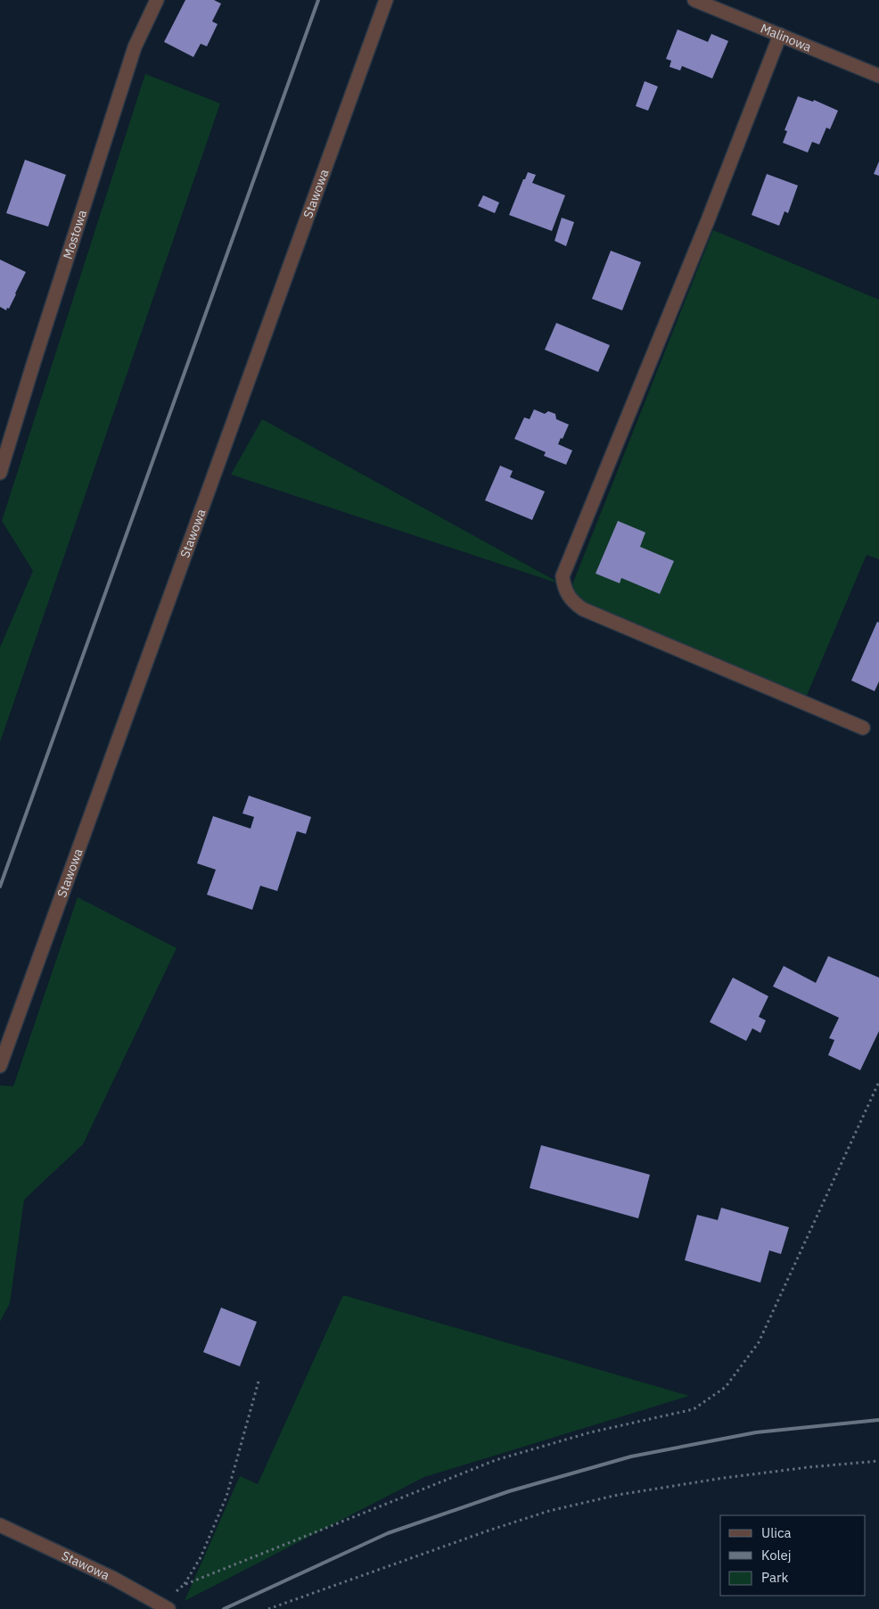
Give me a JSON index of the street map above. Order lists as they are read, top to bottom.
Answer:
{
  "streets": {
    "street": ["Malinowa", "Stawowa", "Mostowa"]
  },
  "legend": ["Ulica", "Kolej", "Park"]
}
